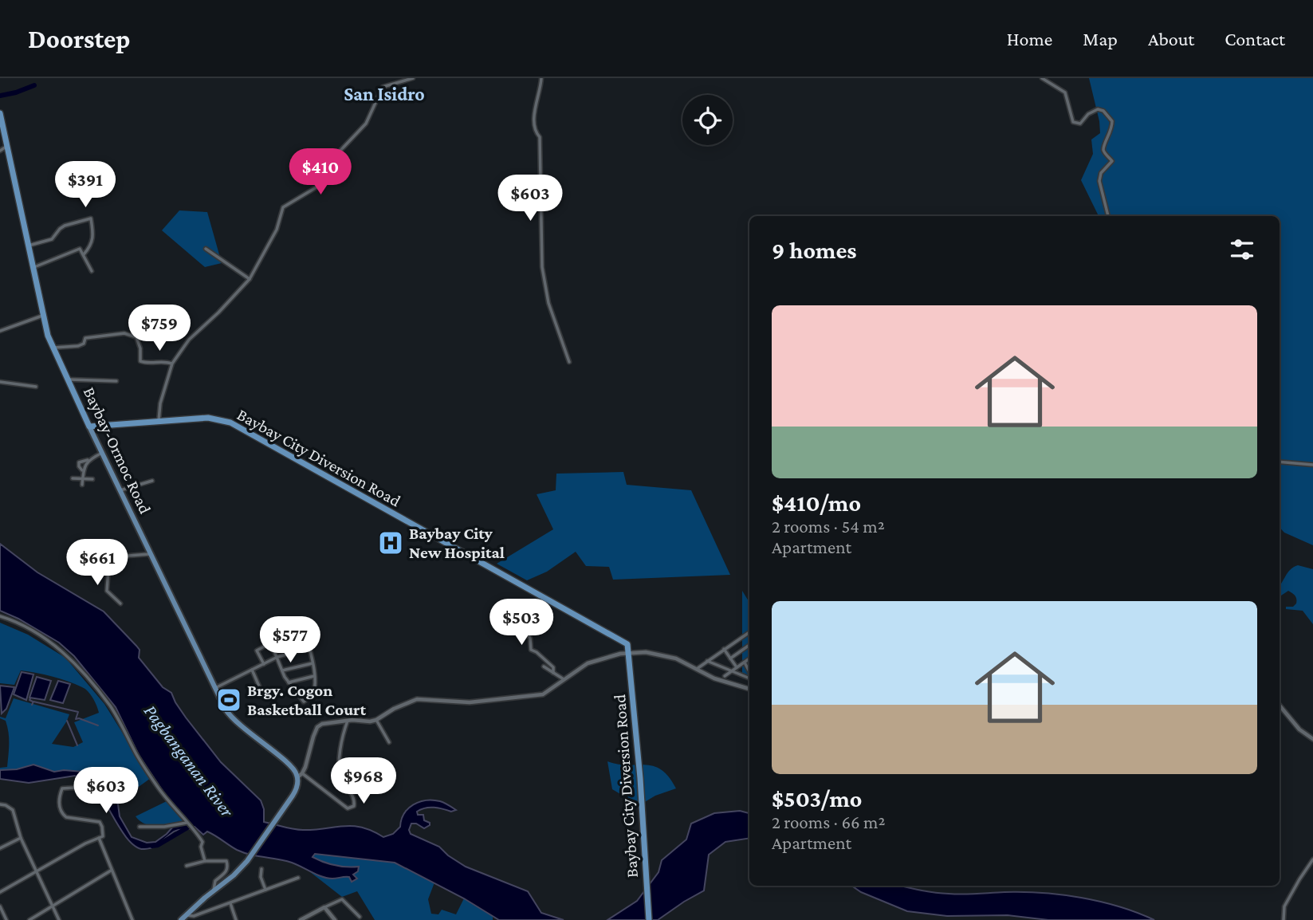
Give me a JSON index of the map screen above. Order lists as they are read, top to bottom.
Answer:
{
  "streets": {
    "highway": ["Baybay-Ormoc Road", "Baybay City Diversion Road"]
  },
  "crossings": [
    ["Baybay-Ormoc Road", "Baybay City Diversion Road"]
  ],
  "districts": ["San Isidro"],
  "water": ["Pagbanganan River"],
  "places": {
    "hospital": ["Baybay City New Hospital"],
    "sports": ["Brgy. Cogon Basketball Court"]
  },
  "page": {
    "header": "Doorstep",
    "nav": [
      "Home",
      "Map",
      "About",
      "Contact"
    ],
    "price": [
      "$410",
      "$391",
      "$603",
      "$759",
      "$661",
      "$503",
      "$577",
      "$968",
      "$603"
    ],
    "heading": "9 homes",
    "list": [
      {
        "name": "$410/mo",
        "note": "2 rooms · 54 m² · Apartment"
      },
      {
        "name": "$503/mo",
        "note": "2 rooms · 66 m² · Apartment"
      }
    ]
  }
}
